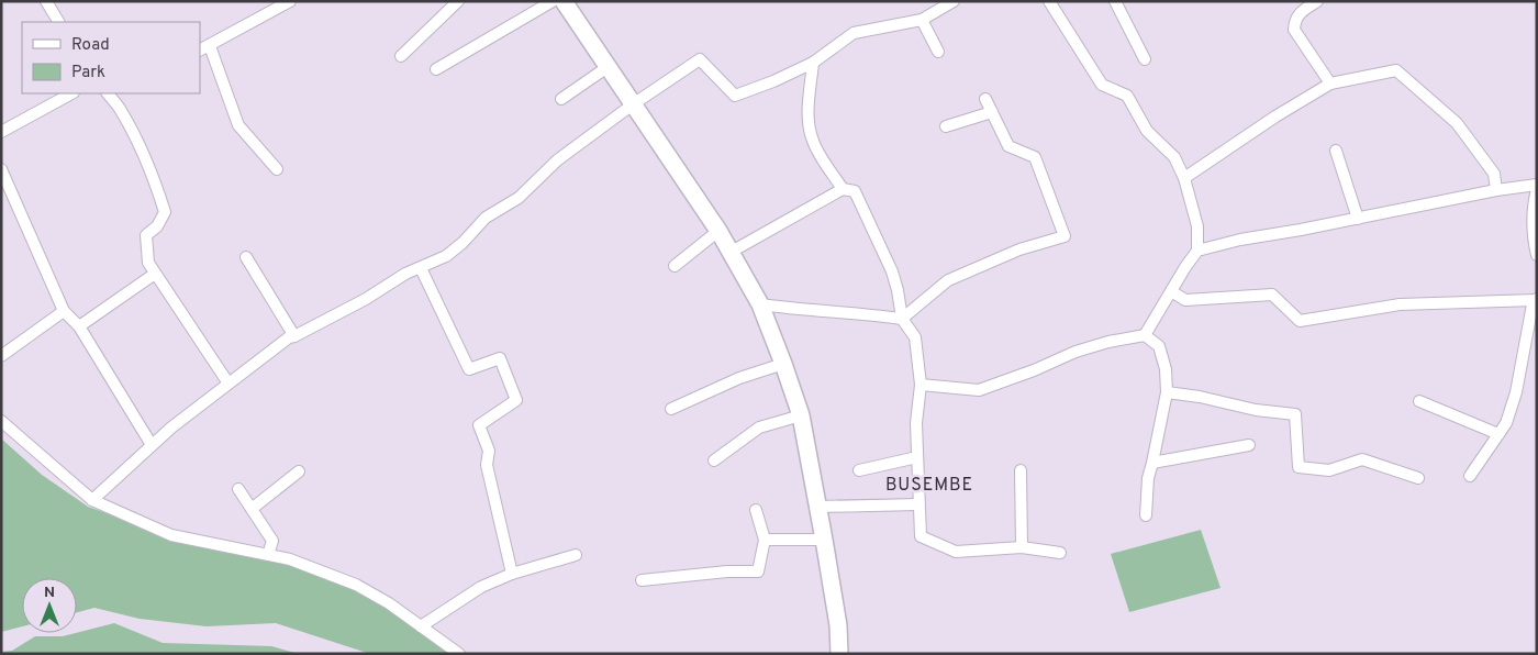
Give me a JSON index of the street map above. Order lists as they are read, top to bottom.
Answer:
{
  "districts": ["BUSEMBE"],
  "legend": ["Road", "Park"],
  "north": "top"
}
